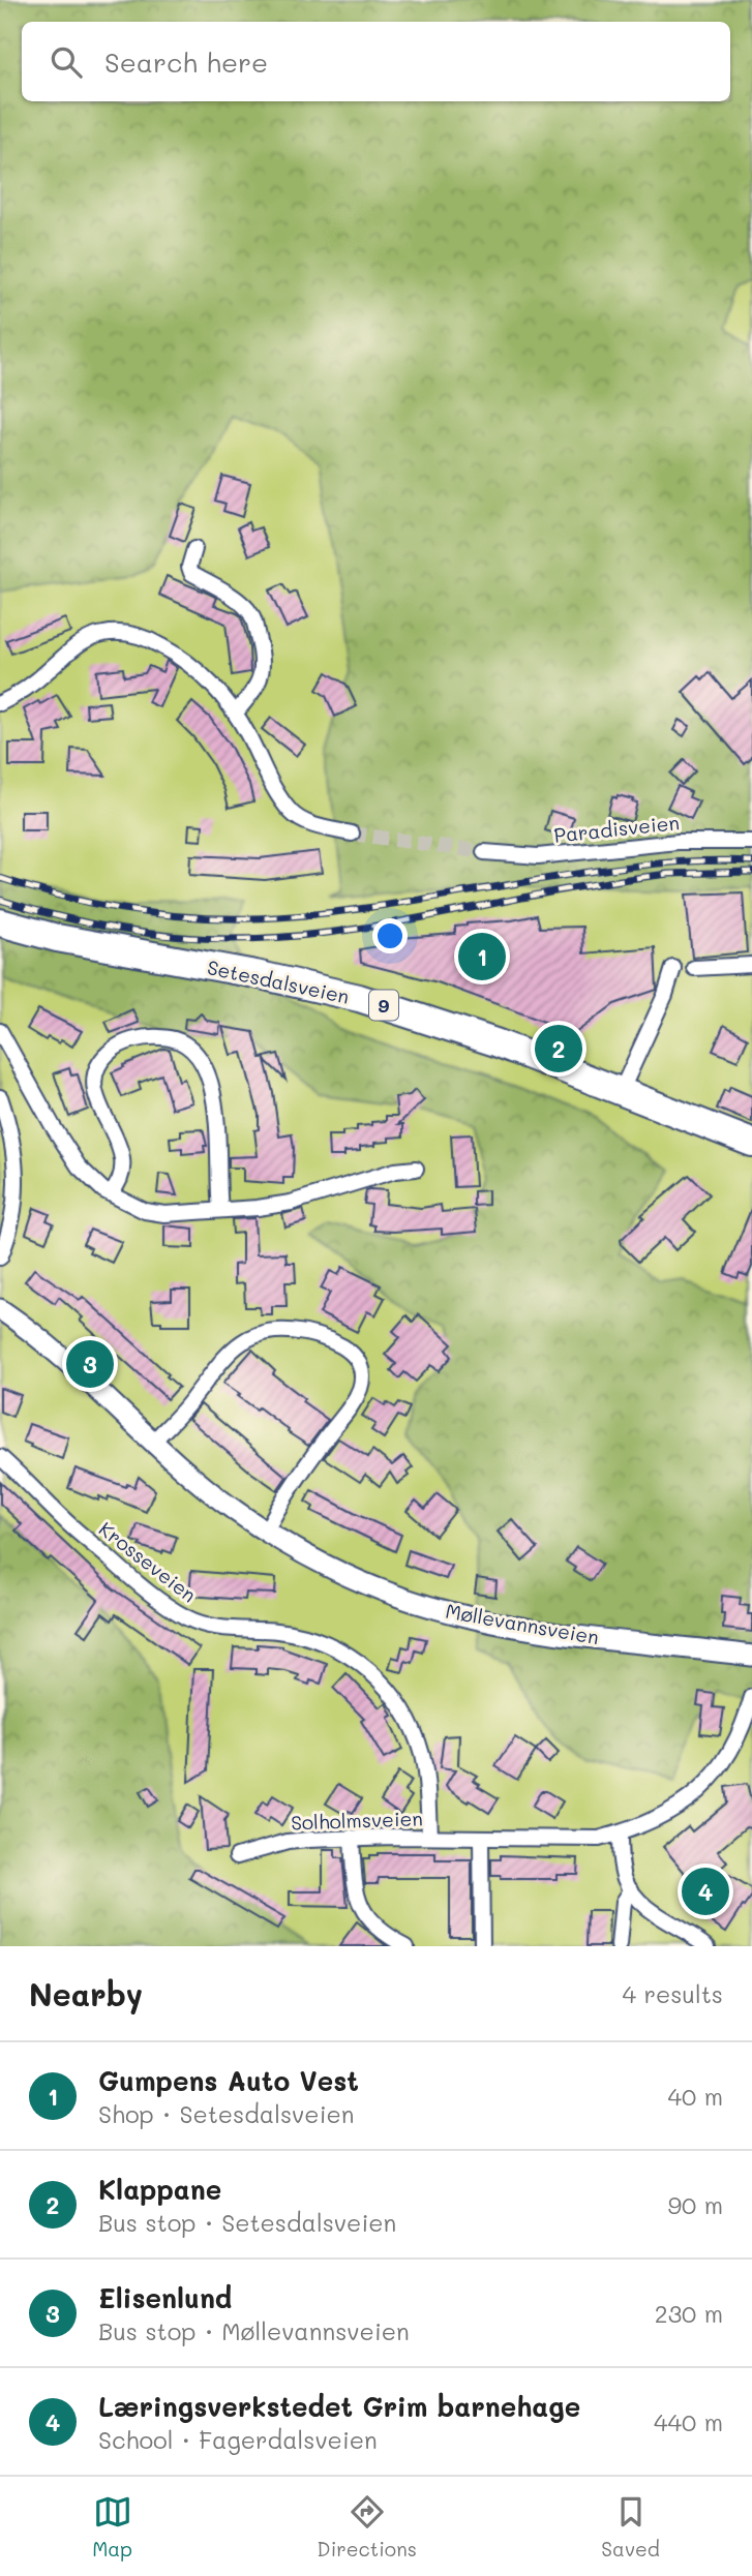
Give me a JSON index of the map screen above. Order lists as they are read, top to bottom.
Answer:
{
  "streets": {
    "highway": ["Setesdalsveien", "9"],
    "main road": ["Møllevannsveien"],
    "street": ["Paradisveien", "Krosseveien", "Solholmsveien"]
  },
  "crossings": [
    ["Krosseveien", "Solholmsveien"]
  ],
  "page": {
    "search": "Search here",
    "pins": [
      "1",
      "2",
      "3",
      "4"
    ],
    "heading": ["Nearby", "4 results"],
    "list": [
      {
        "mark": "1",
        "name": "Gumpens Auto Vest",
        "note": "Shop · Setesdalsveien",
        "value": "40 m"
      },
      {
        "mark": "2",
        "name": "Klappane",
        "note": "Bus stop · Setesdalsveien",
        "value": "90 m"
      },
      {
        "mark": "3",
        "name": "Elisenlund",
        "note": "Bus stop · Møllevannsveien",
        "value": "230 m"
      },
      {
        "mark": "4",
        "name": "Læringsverkstedet Grim barnehage",
        "note": "School · Fagerdalsveien",
        "value": "440 m"
      }
    ],
    "nav": ["Map", "Directions", "Saved"]
  }
}
